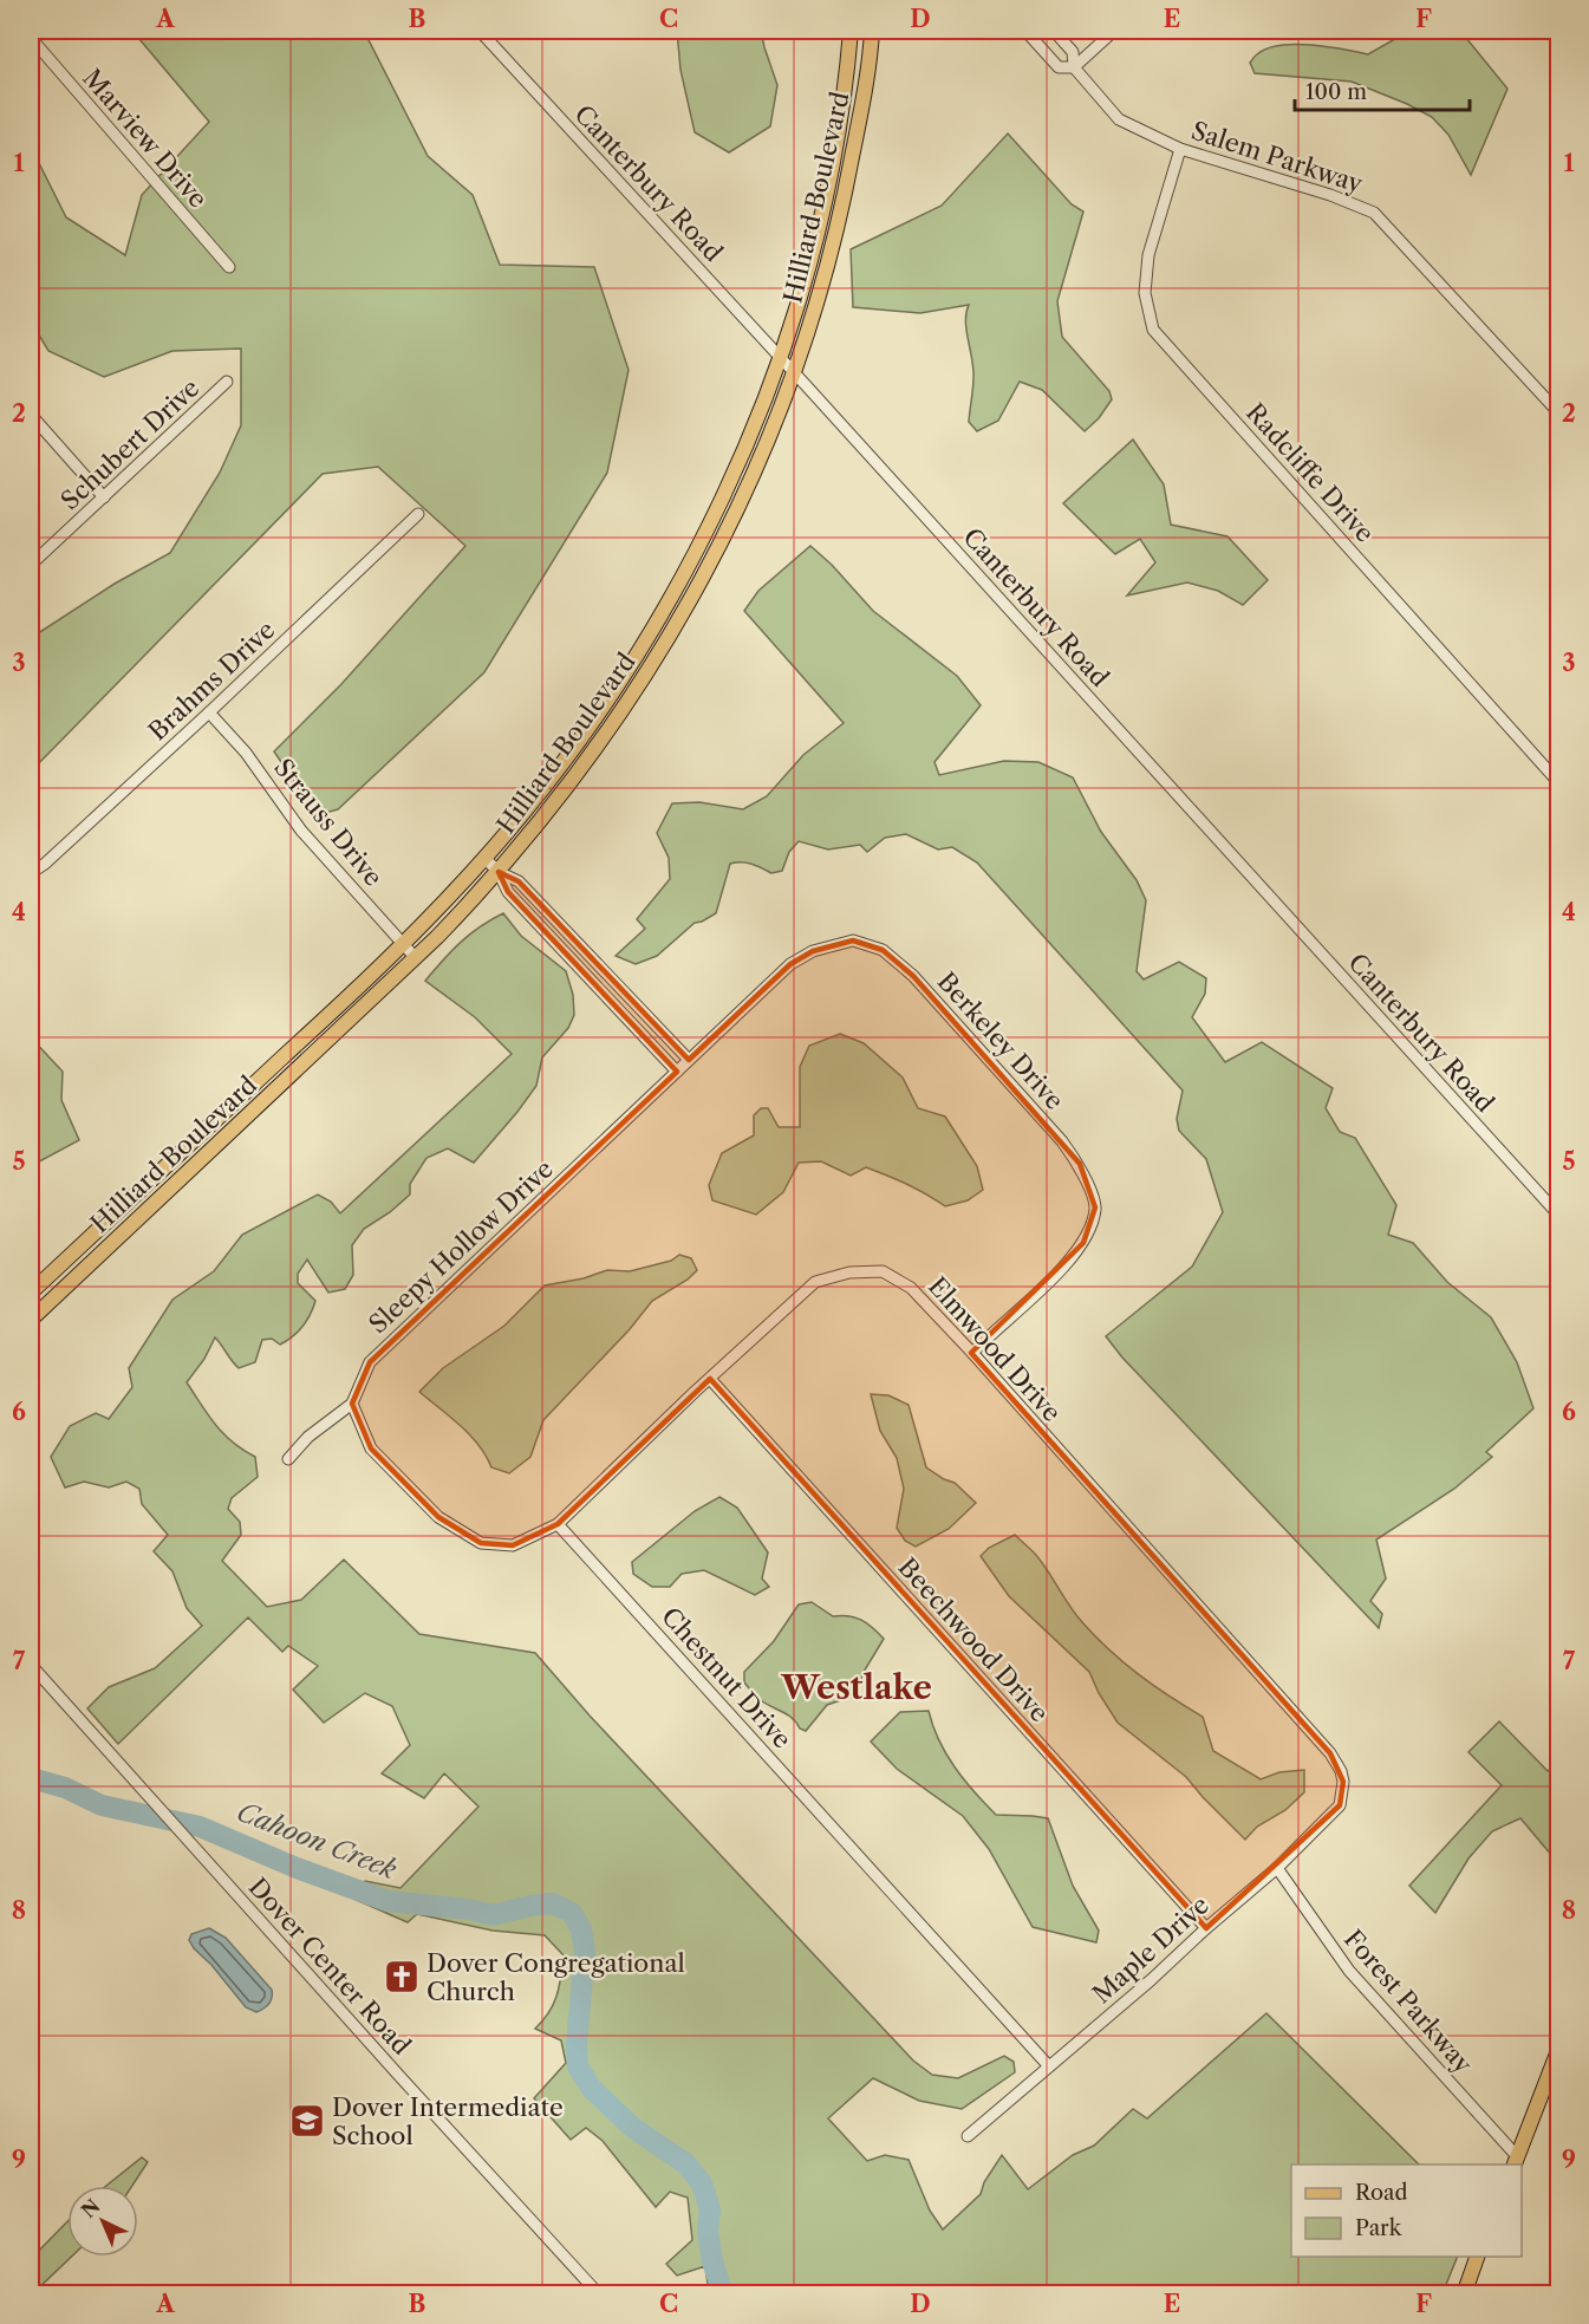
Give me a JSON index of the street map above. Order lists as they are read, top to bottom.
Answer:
{
  "streets": {
    "main road": ["Hilliard Boulevard"],
    "street": [
      "Marview Drive",
      "Salem Parkway",
      "Canterbury Road",
      "Schubert Drive",
      "Radcliffe Drive",
      "Brahms Drive",
      "Strauss Drive",
      "Berkeley Drive",
      "Sleepy Hollow Drive",
      "Elmwood Drive",
      "Beechwood Drive",
      "Chestnut Drive",
      "Maple Drive",
      "Dover Center Road",
      "Forest Parkway"
    ]
  },
  "crossings": [
    ["Salem Parkway", "Radcliffe Drive"],
    ["Canterbury Road", "Hilliard Boulevard"],
    ["Hilliard Boulevard", "Strauss Drive"],
    ["Brahms Drive", "Strauss Drive"],
    ["Berkeley Drive", "Sleepy Hollow Drive"],
    ["Berkeley Drive", "Elmwood Drive"],
    ["Elmwood Drive", "Beechwood Drive"],
    ["Elmwood Drive", "Chestnut Drive"],
    ["Elmwood Drive", "Maple Drive"],
    ["Beechwood Drive", "Maple Drive"],
    ["Chestnut Drive", "Maple Drive"],
    ["Maple Drive", "Forest Parkway"]
  ],
  "districts": ["Westlake"],
  "water": ["Cahoon Creek"],
  "places": {
    "church": ["Dover Congregational Church"],
    "school or university": ["Dover Intermediate School"]
  },
  "legend": ["Road", "Park"],
  "scale_bar": "100 m",
  "north": "top left",
  "grid": {
    "columns": [
      "A",
      "B",
      "C",
      "D",
      "E",
      "F"
    ],
    "rows": [
      "1",
      "2",
      "3",
      "4",
      "5",
      "6",
      "7",
      "8",
      "9"
    ]
  }
}
